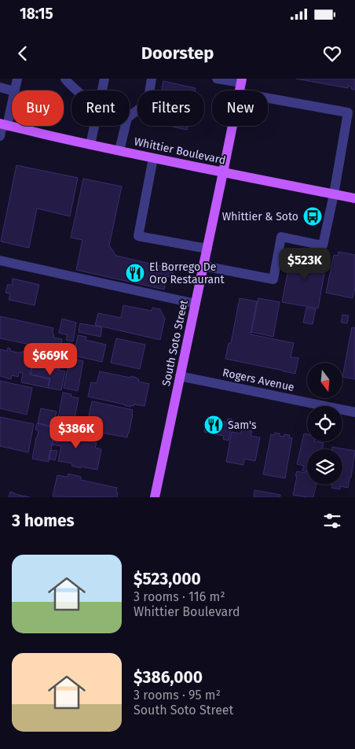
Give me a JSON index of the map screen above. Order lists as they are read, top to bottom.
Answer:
{
  "streets": {
    "main road": ["Whittier Boulevard", "South Soto Street"],
    "street": ["Rogers Avenue"]
  },
  "crossings": [
    ["Whittier Boulevard", "South Soto Street"],
    ["South Soto Street", "Rogers Avenue"]
  ],
  "places": {
    "bus stop": ["Whittier & Soto"],
    "restaurant": ["El Borrego De Oro Restaurant", "Sam's"]
  },
  "north": "bottom",
  "page": {
    "status": "18:15",
    "header": "Doorstep",
    "chip": [
      "Buy",
      "Rent",
      "Filters",
      "New"
    ],
    "price": ["$523K", "$669K", "$386K"],
    "heading": "3 homes",
    "list": [
      {
        "name": "$523,000",
        "note": "3 rooms · 116 m² · Whittier Boulevard"
      },
      {
        "name": "$386,000",
        "note": "3 rooms · 95 m² · South Soto Street"
      }
    ]
  }
}
